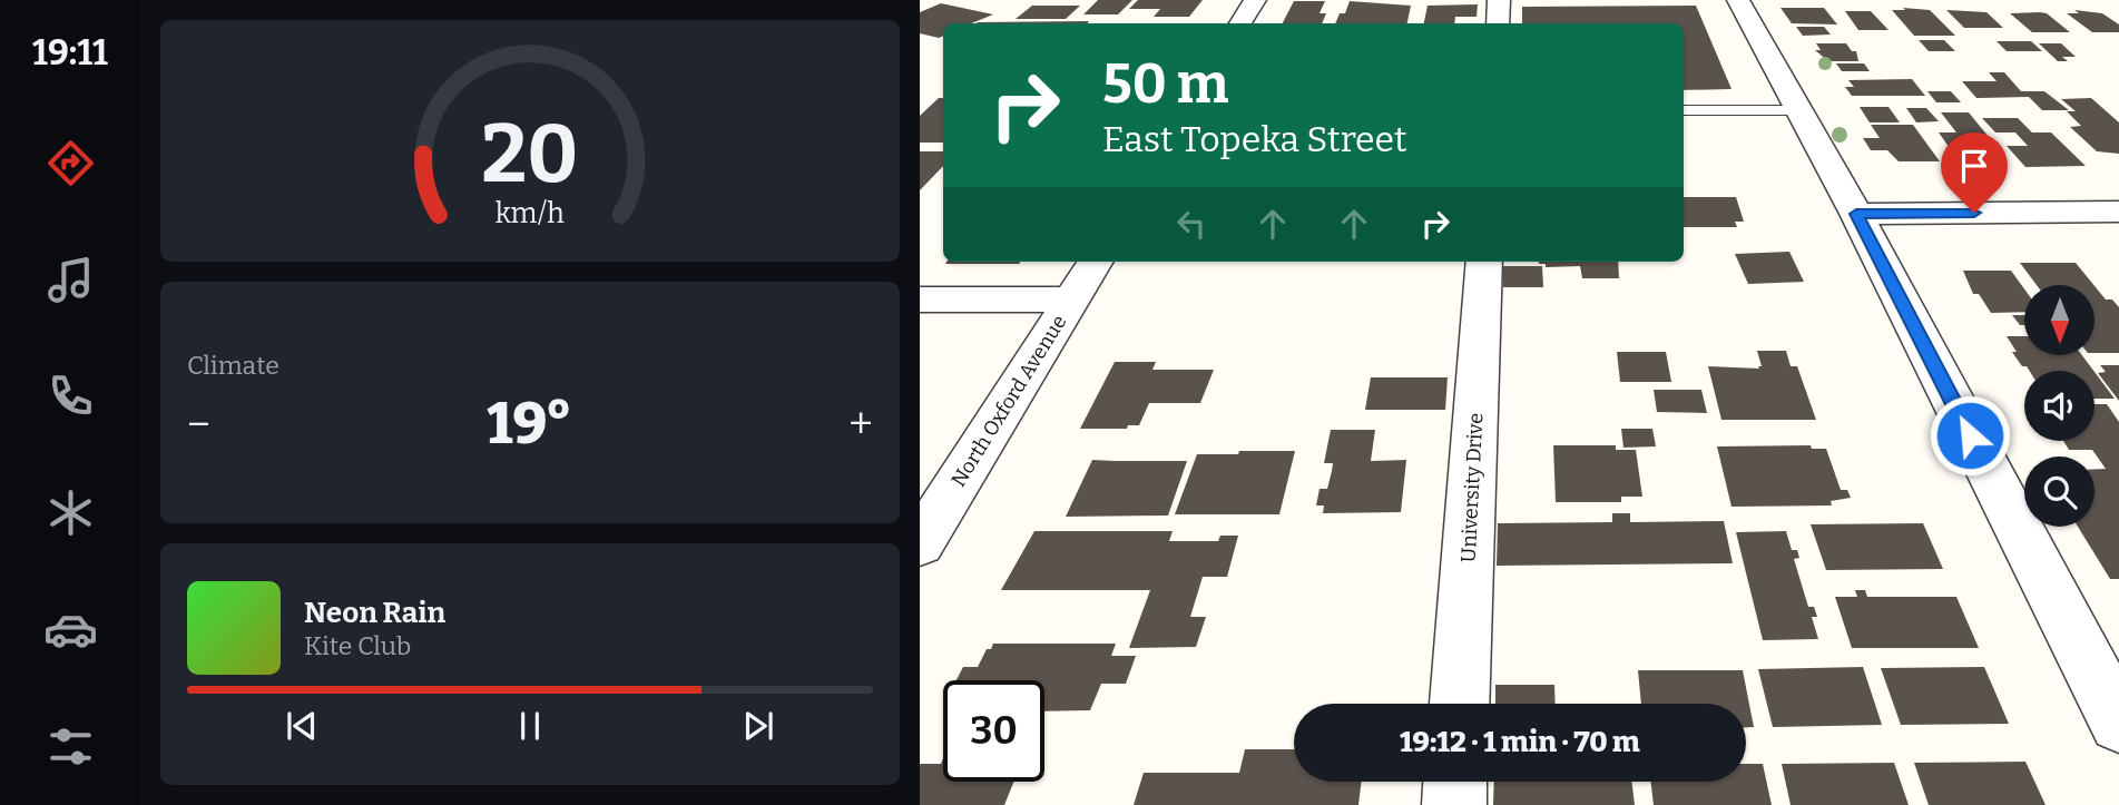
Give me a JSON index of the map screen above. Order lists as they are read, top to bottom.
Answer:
{
  "streets": {
    "street": ["North Oxford Avenue", "University Drive"]
  },
  "north": "bottom",
  "page": {
    "tabs": "19:11",
    "turn": ["50 m", "East Topeka Street"],
    "tile": "Climate",
    "heat": ["−", "19°", "+"],
    "song": ["Neon Rain", "Kite Club"],
    "limit": "30",
    "trip": "19:12 · 1 min · 70 m",
    "gauge": ["20", "km/h"]
  }
}
